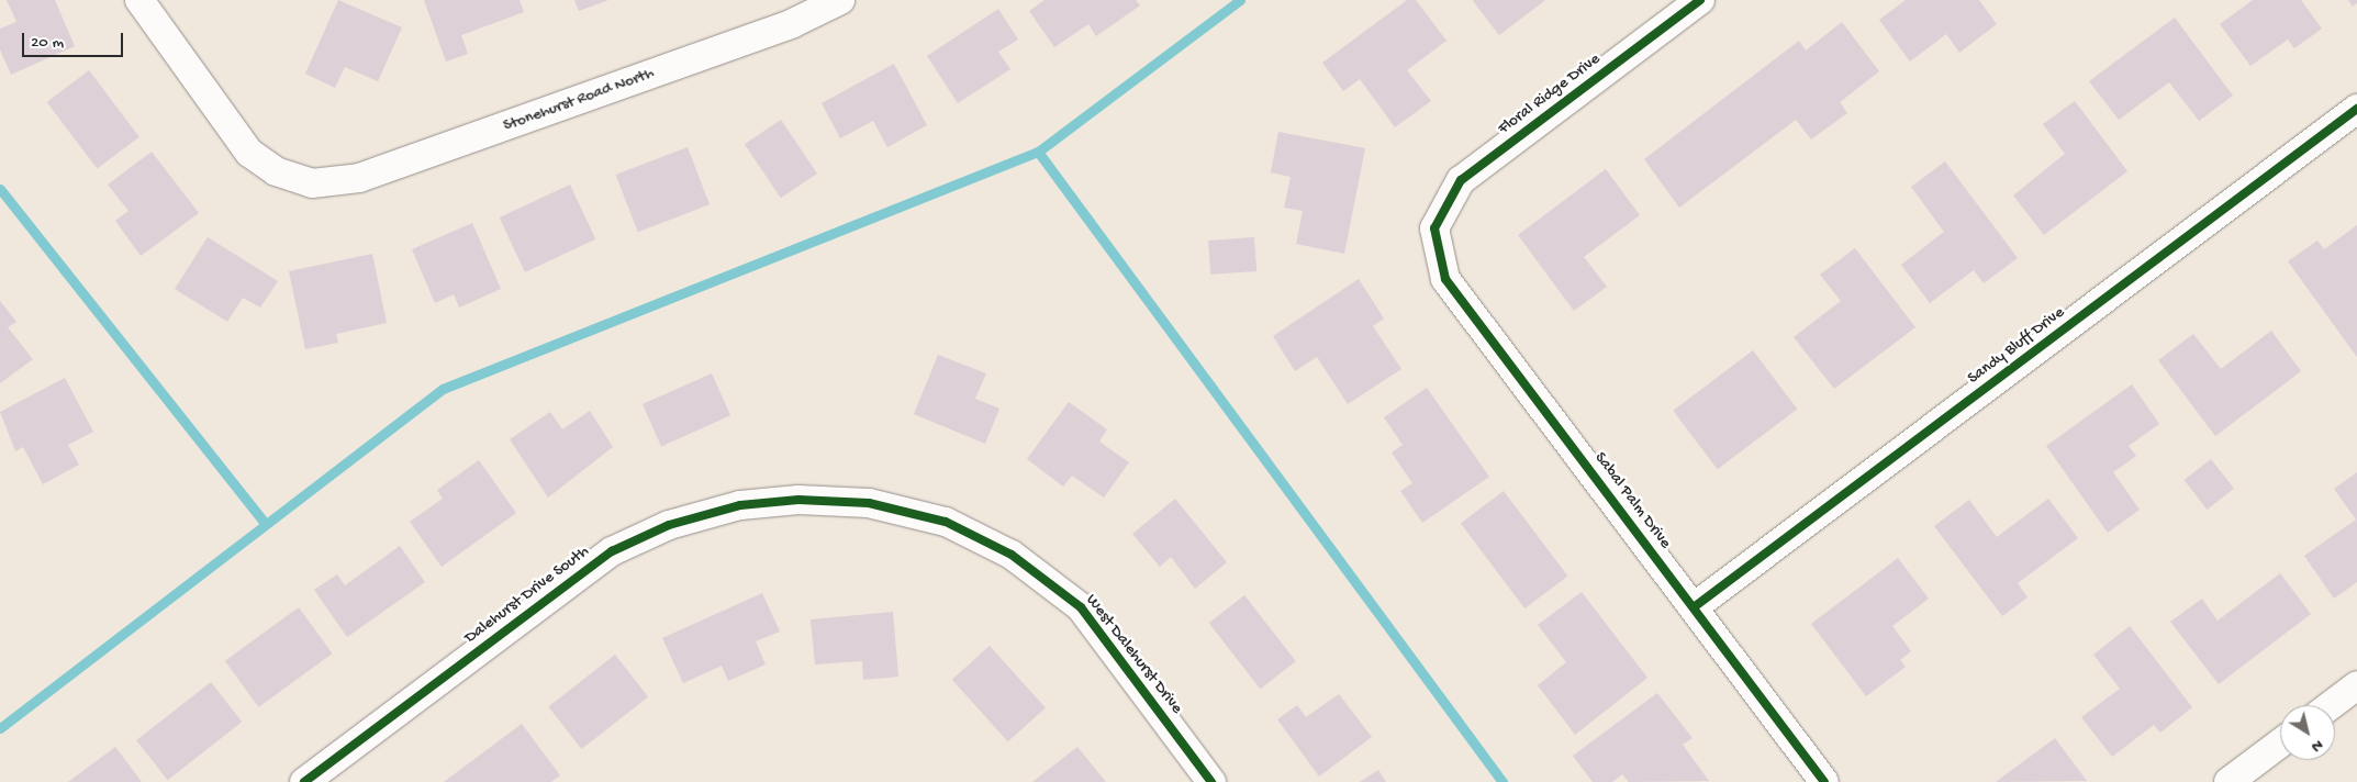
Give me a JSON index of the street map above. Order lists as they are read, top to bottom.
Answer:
{
  "streets": {
    "street": [
      "Floral Ridge Drive",
      "Stonehurst Road North",
      "Sandy Bluff Drive",
      "Sabal Palm Drive",
      "Dalehurst Drive South",
      "West Dalehurst Drive"
    ]
  },
  "crossings": [
    ["Floral Ridge Drive", "Sabal Palm Drive"],
    ["Sandy Bluff Drive", "Sabal Palm Drive"],
    ["Dalehurst Drive South", "West Dalehurst Drive"]
  ],
  "scale_bar": "20 m",
  "north": "bottom right"
}
